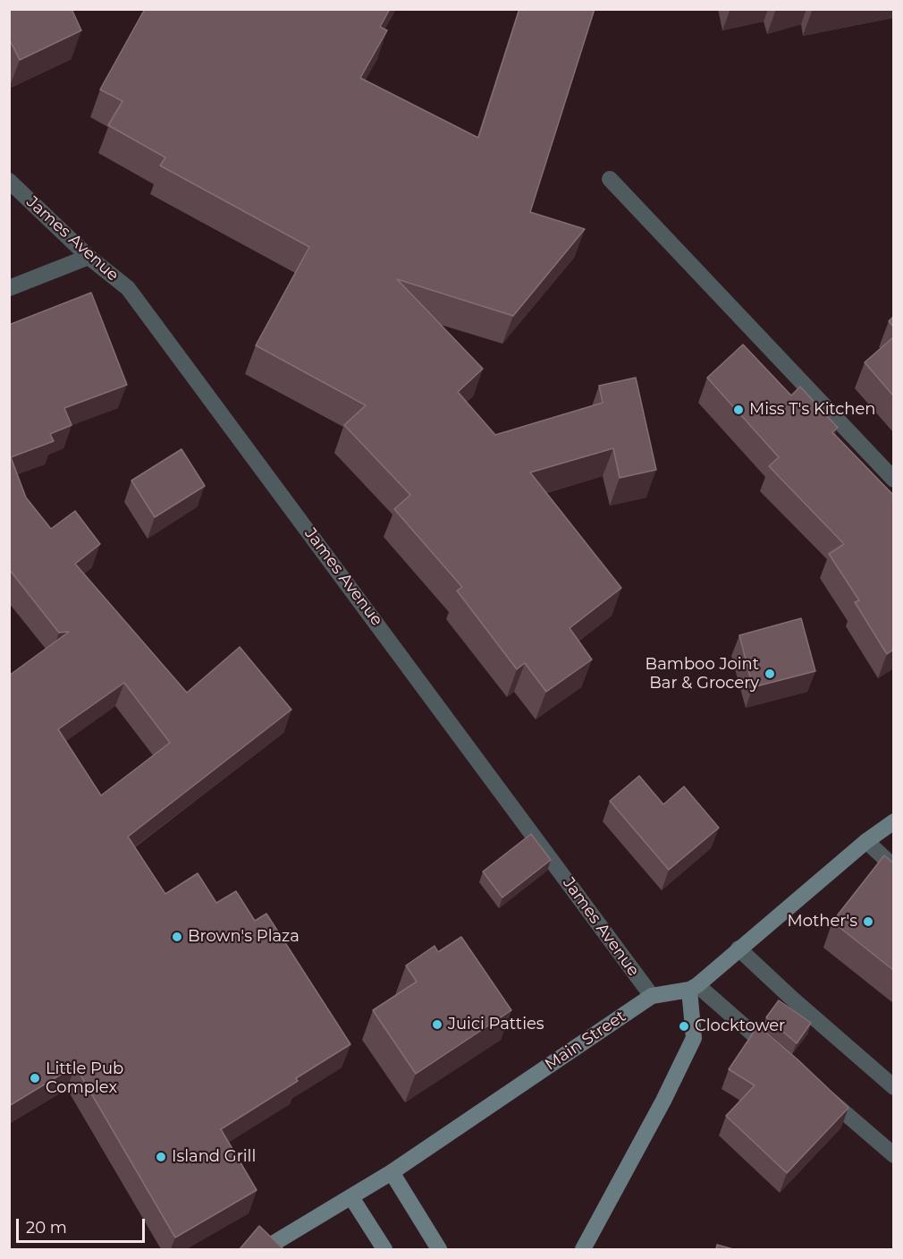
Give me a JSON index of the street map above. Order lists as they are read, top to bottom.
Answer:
{
  "streets": {
    "street": ["James Avenue", "Main Street"]
  },
  "crossings": [
    ["James Avenue", "Main Street"]
  ],
  "places": [
    "Miss T's Kitchen",
    "Bamboo Joint Bar & Grocery",
    "Mother's",
    "Brown's Plaza",
    "Juici Patties",
    "Clocktower",
    "Little Pub Complex",
    "Island Grill"
  ],
  "scale_bar": "20 m"
}
